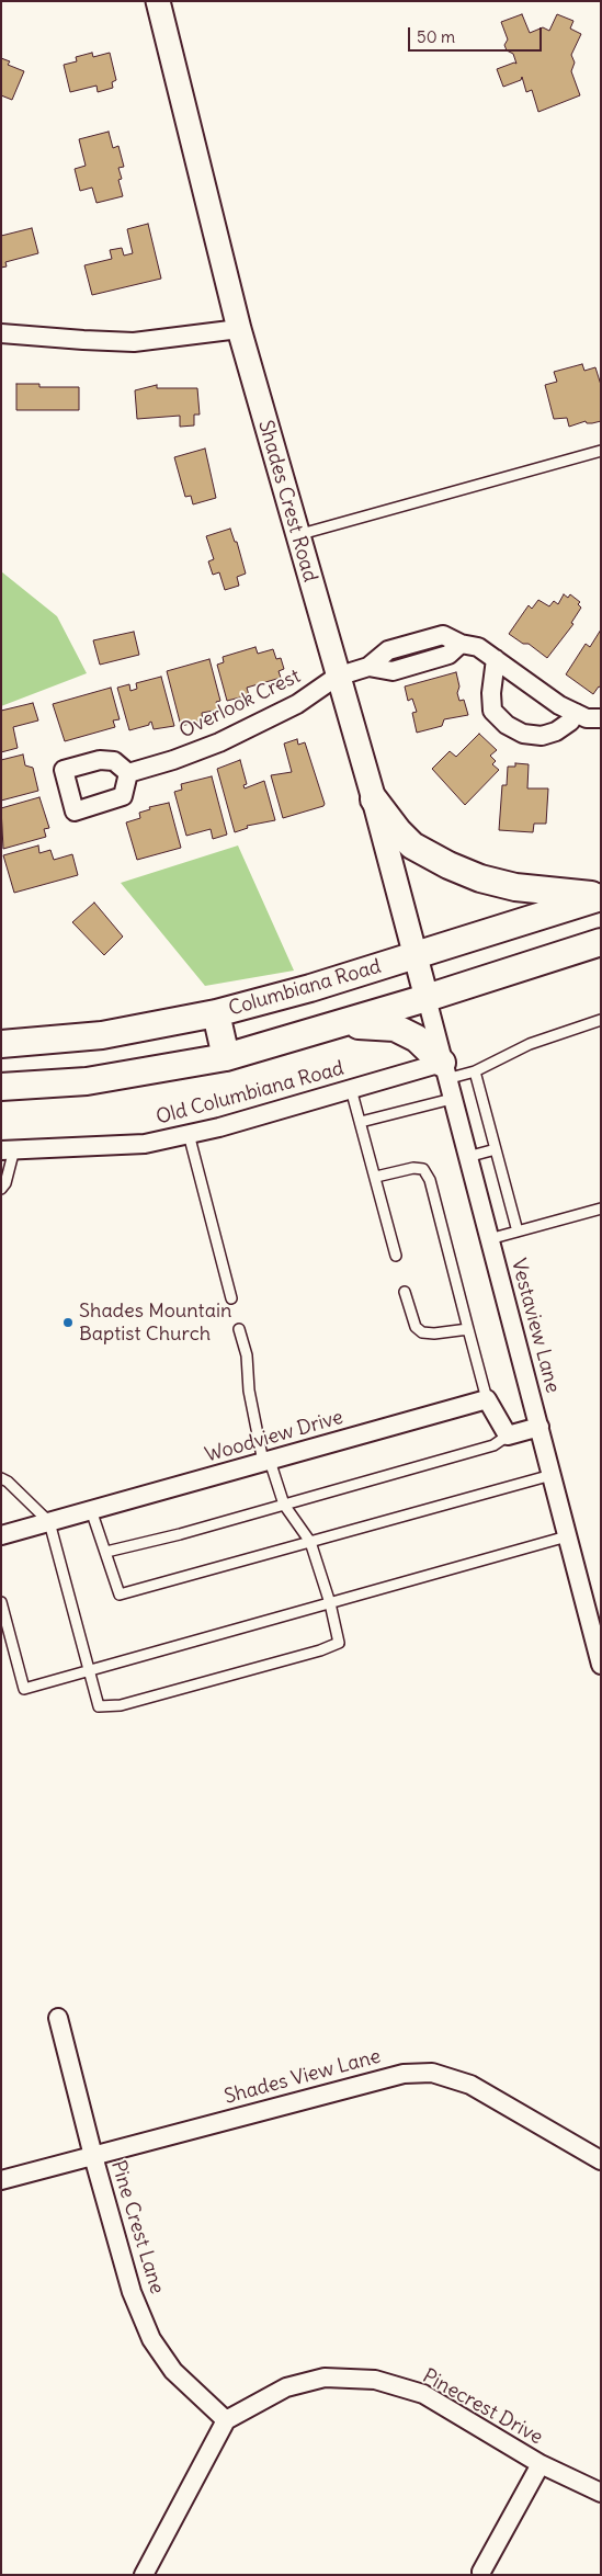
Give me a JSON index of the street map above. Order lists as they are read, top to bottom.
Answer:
{
  "streets": {
    "main road": ["Columbiana Road"],
    "street": [
      "Shades Crest Road",
      "Overlook Crest",
      "Old Columbiana Road",
      "Vestaview Lane",
      "Woodview Drive",
      "Shades View Lane",
      "Pine Crest Lane",
      "Pinecrest Drive"
    ]
  },
  "crossings": [
    ["Shades Crest Road", "Overlook Crest"],
    ["Shades Crest Road", "Columbiana Road"],
    ["Shades Crest Road", "Vestaview Lane"],
    ["Old Columbiana Road", "Vestaview Lane"],
    ["Shades View Lane", "Pine Crest Lane"],
    ["Pine Crest Lane", "Pinecrest Drive"]
  ],
  "places": ["Shades Mountain Baptist Church"],
  "scale_bar": "50 m"
}
